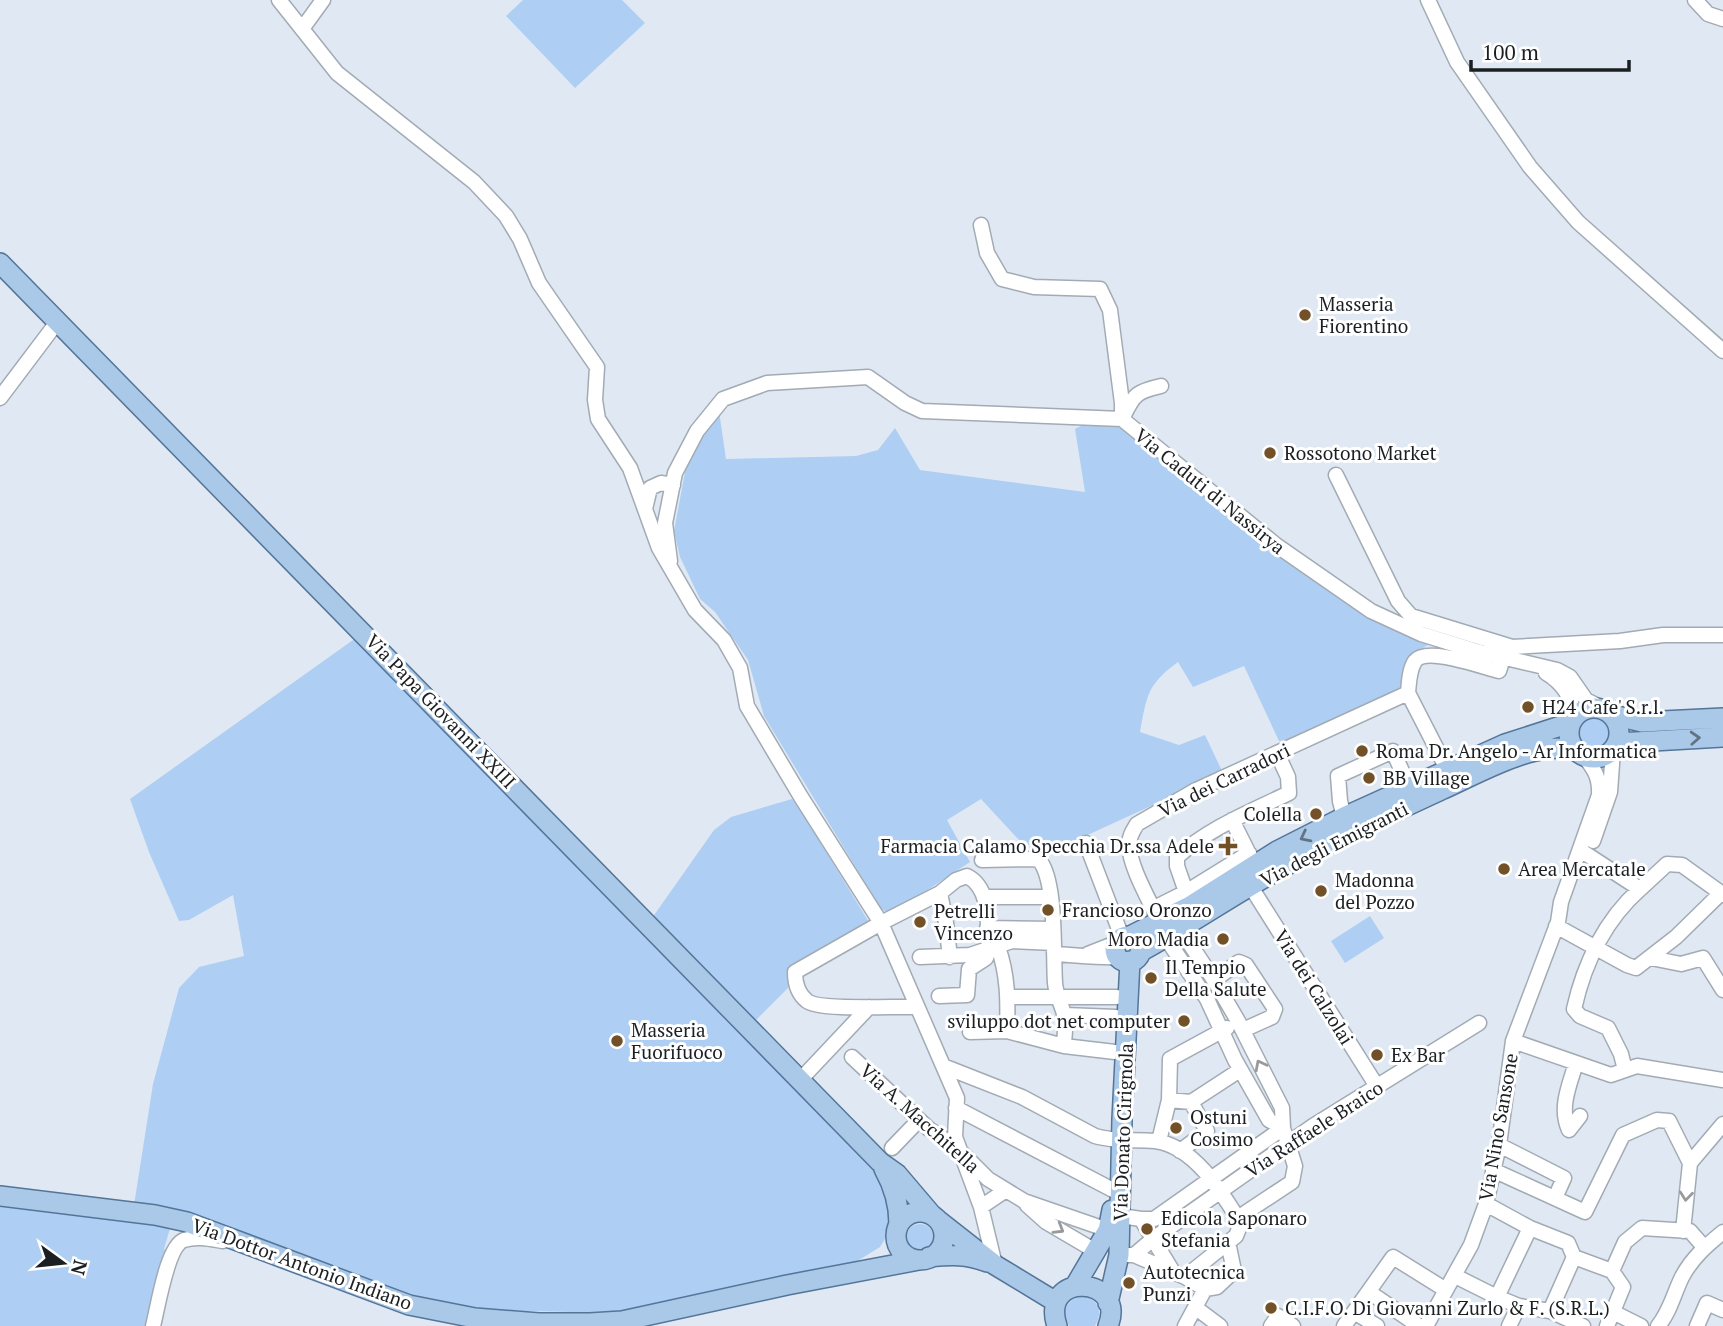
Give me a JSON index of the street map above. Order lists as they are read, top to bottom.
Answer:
{
  "streets": {
    "main road": [
      "Via Papa Giovanni XXIII",
      "Via degli Emigranti",
      "Via Donato Cirignola",
      "Via Dottor Antonio Indiano"
    ],
    "street": [
      "Via Caduti di Nassirya",
      "Via dei Carradori",
      "Via dei Calzolai",
      "Via A. Macchitella",
      "Via Nino Sansone",
      "Via Raffaele Braico"
    ]
  },
  "crossings": [
    ["Via Caduti di Nassirya", "Via degli Emigranti"],
    ["Via Caduti di Nassirya", "Via Nino Sansone"],
    ["Via Papa Giovanni XXIII", "Via Donato Cirignola"],
    ["Via Papa Giovanni XXIII", "Via Dottor Antonio Indiano"],
    ["Via dei Carradori", "Via degli Emigranti"],
    ["Via degli Emigranti", "Via dei Calzolai"],
    ["Via degli Emigranti", "Via Nino Sansone"],
    ["Via degli Emigranti", "Via Donato Cirignola"],
    ["Via dei Calzolai", "Via Raffaele Braico"],
    ["Via Raffaele Braico", "Via Donato Cirignola"]
  ],
  "places": {
    "other": [
      "Masseria Fiorentino",
      "Rossotono Market",
      "H24 Cafe' S.r.l.",
      "Roma Dr. Angelo - Ar Informatica",
      "BB Village",
      "Colella",
      "Area Mercatale",
      "Madonna del Pozzo",
      "Francioso Oronzo",
      "Petrelli Vincenzo",
      "Moro Madia",
      "Il Tempio Della Salute",
      "sviluppo dot net computer",
      "Masseria Fuorifuoco",
      "Ex Bar",
      "Ostuni Cosimo",
      "Edicola Saponaro Stefania",
      "Autotecnica Punzi",
      "C.I.F.O. Di Giovanni Zurlo & F. (S.R.L.)"
    ],
    "health": ["Farmacia Calamo Specchia Dr.ssa Adele"]
  },
  "scale_bar": "100 m",
  "north": "right"
}
